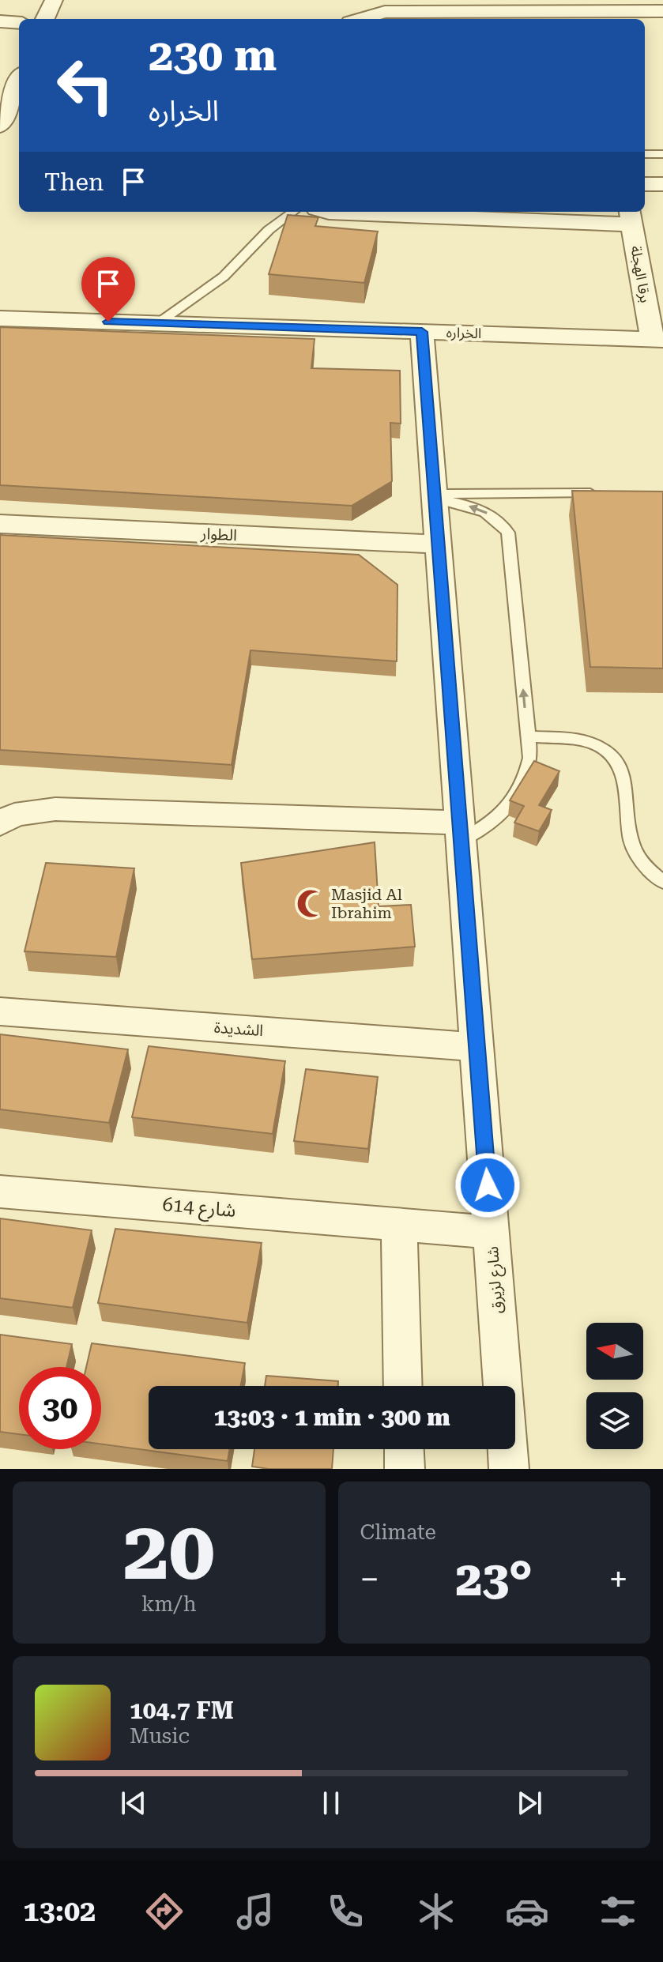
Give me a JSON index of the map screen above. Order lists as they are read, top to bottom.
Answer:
{
  "streets": {
    "street": [
      "برقا الهجلة",
      "الخراره",
      "الطوار",
      "الشديدة",
      "شارع 614",
      "شارع لزيرق"
    ]
  },
  "crossings": [
    ["برقا الهجلة", "الخراره"],
    ["الخراره", "شارع لزيرق"],
    ["الطوار", "شارع لزيرق"],
    ["الشديدة", "شارع لزيرق"],
    ["شارع 614", "شارع لزيرق"]
  ],
  "places": {
    "mosque": ["Masjid Al Ibrahim"]
  },
  "north": "left",
  "page": {
    "turn": ["230 m", "الخراره"],
    "then": "Then",
    "limit": "30",
    "trip": "13:03 · 1 min · 300 m",
    "tile": [
      ["20", "km/h"],
      "Climate"
    ],
    "heat": ["−", "23°", "+"],
    "song": ["104.7 FM", "Music"],
    "tabs": "13:02"
  }
}
